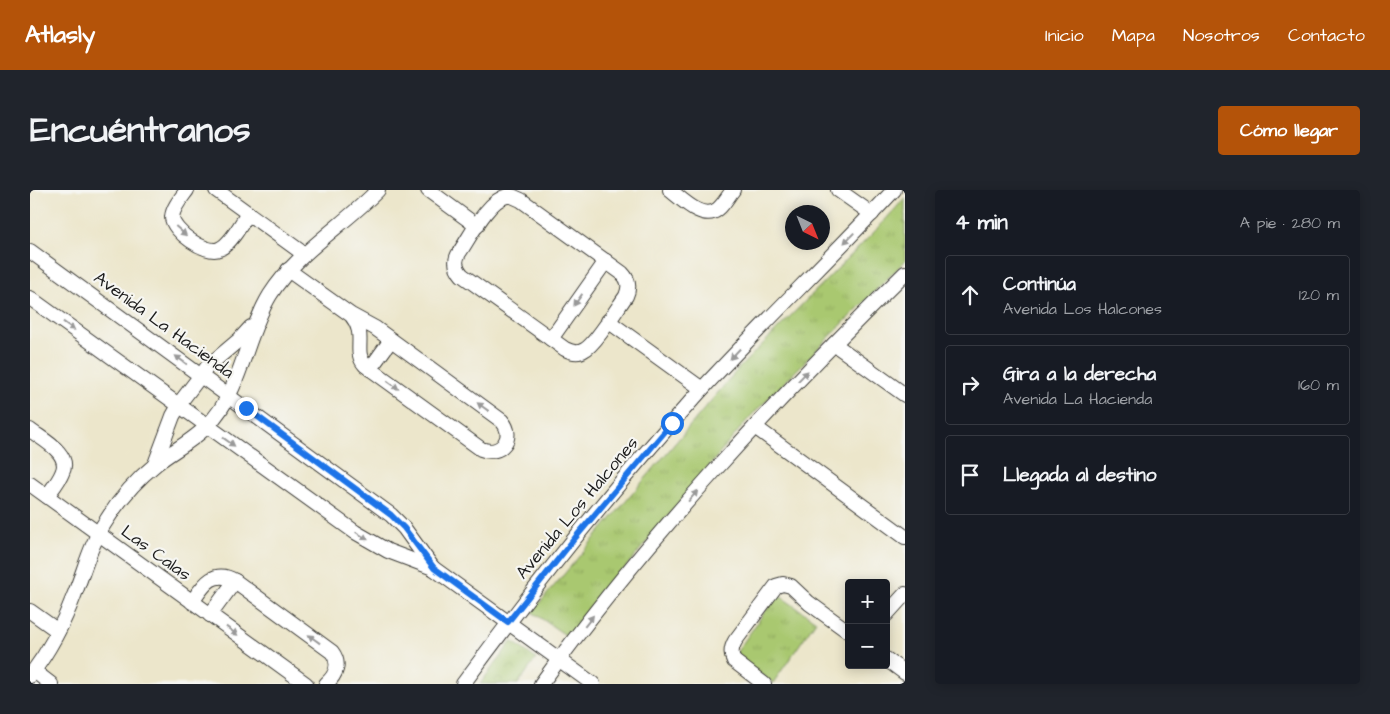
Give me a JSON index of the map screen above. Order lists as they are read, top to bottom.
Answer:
{
  "streets": {
    "street": ["Avenida La Hacienda", "Avenida Los Halcones", "Las Calas"]
  },
  "crossings": [
    ["Avenida La Hacienda", "Avenida Los Halcones"]
  ],
  "north": "bottom right",
  "page": {
    "header": "Atlasly",
    "nav": [
      "Inicio",
      "Mapa",
      "Nosotros",
      "Contacto"
    ],
    "title": "Encuéntranos",
    "buttons": "Cómo llegar",
    "heading": ["4 min", "A pie · 280 m"],
    "list": [
      ["Continúa", "Avenida Los Halcones", "120 m"],
      ["Gira a la derecha", "Avenida La Hacienda", "160 m"],
      "Llegada al destino"
    ],
    "map_buttons": ["+", "−"]
  }
}
